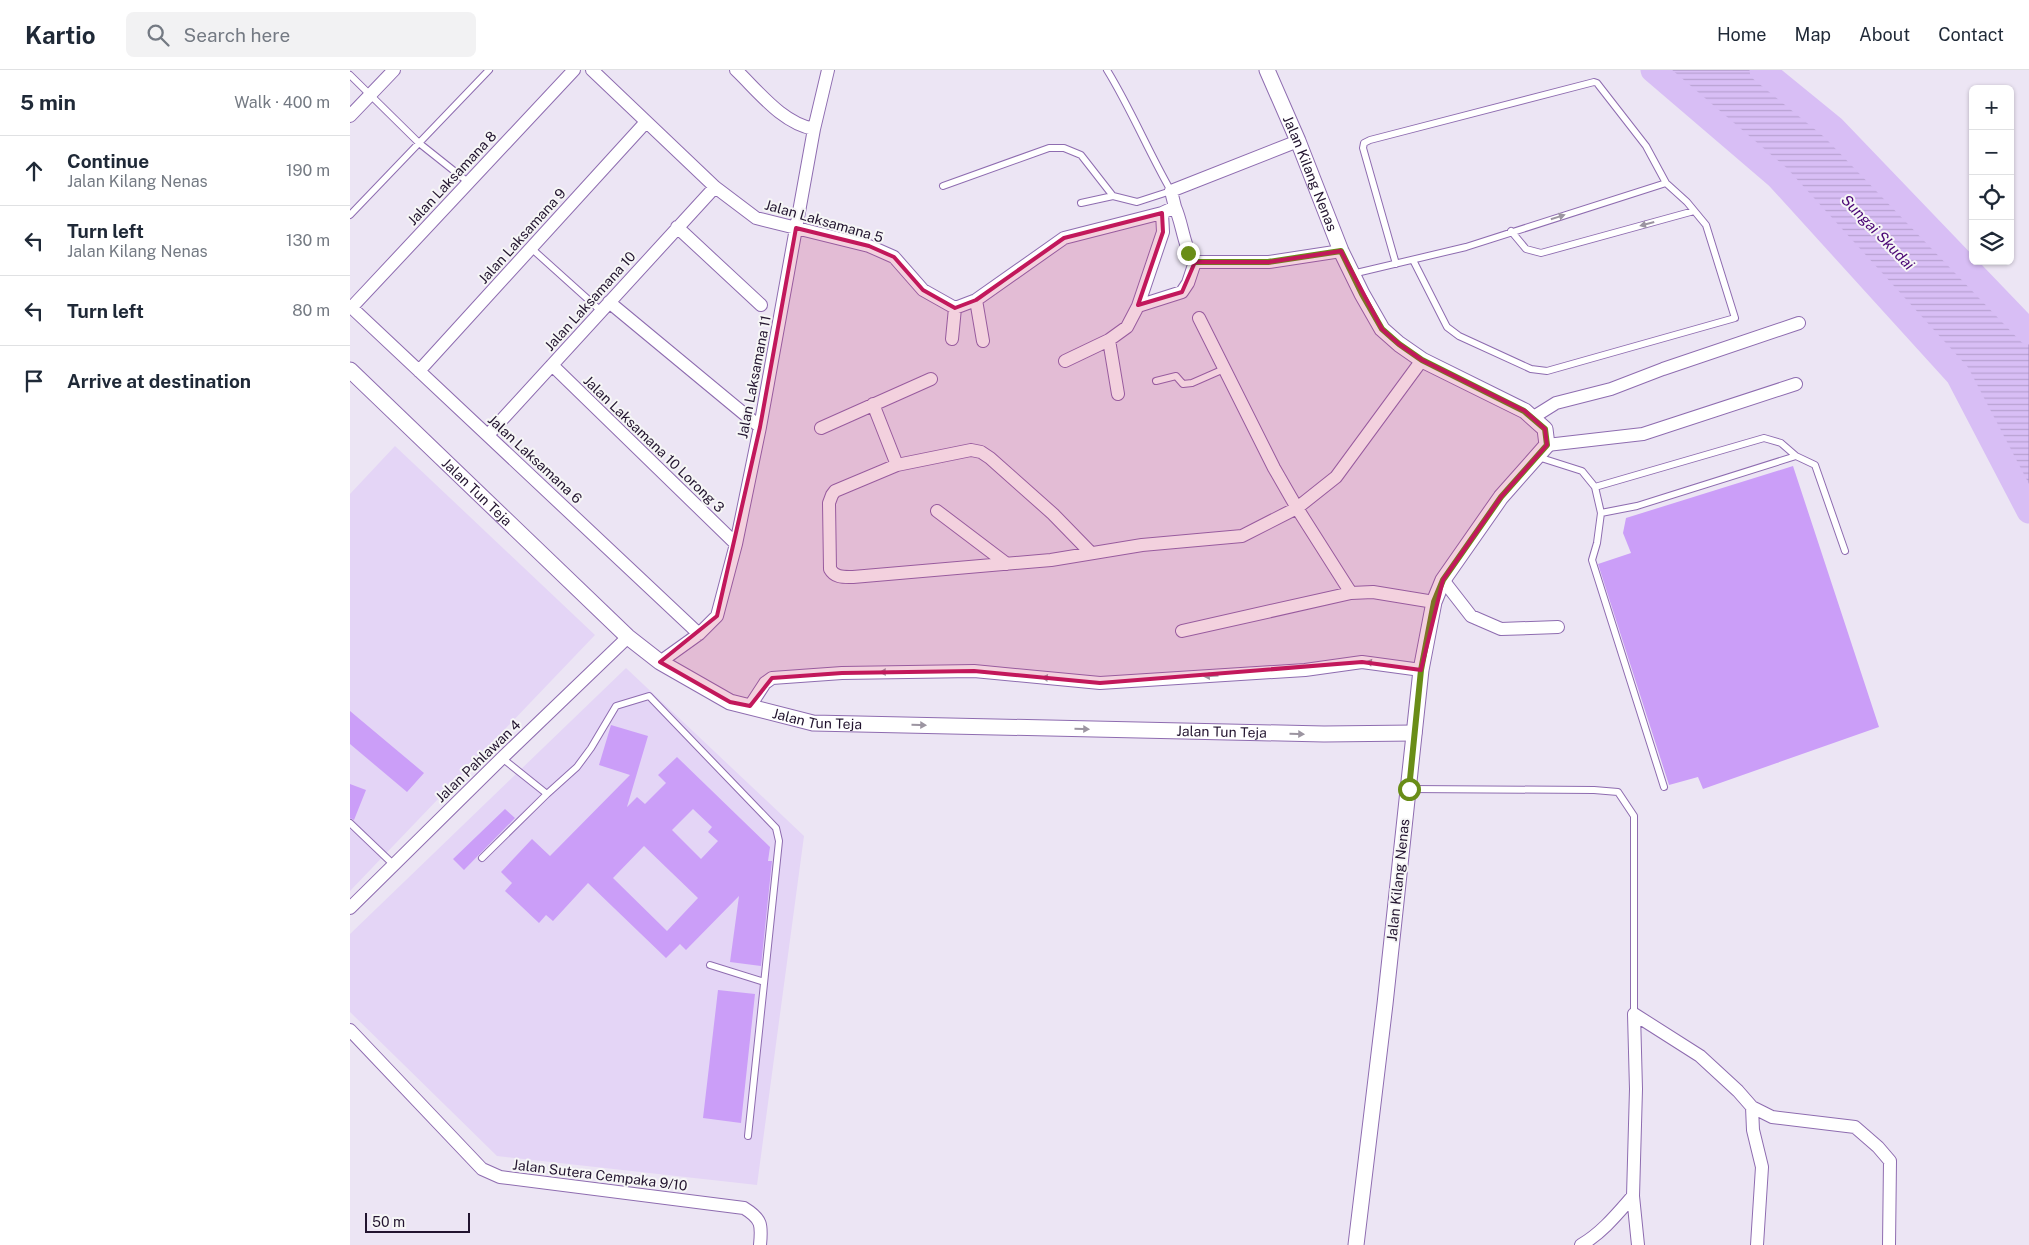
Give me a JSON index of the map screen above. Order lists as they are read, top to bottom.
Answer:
{
  "streets": {
    "street": [
      "Jalan Kilang Nenas",
      "Jalan Laksamana 8",
      "Jalan Laksamana 5",
      "Jalan Laksamana 9",
      "Jalan Laksamana 10",
      "Jalan Laksamana 11",
      "Jalan Laksamana 10 Lorong 3",
      "Jalan Laksamana 6",
      "Jalan Tun Teja",
      "Jalan Pahlawan 4",
      "Jalan Sutera Cempaka 9/10"
    ]
  },
  "crossings": [
    ["Jalan Kilang Nenas", "Jalan Tun Teja"],
    ["Jalan Laksamana 8", "Jalan Laksamana 6"],
    ["Jalan Laksamana 5", "Jalan Laksamana 9"],
    ["Jalan Laksamana 5", "Jalan Laksamana 10"],
    ["Jalan Laksamana 5", "Jalan Laksamana 11"],
    ["Jalan Laksamana 9", "Jalan Laksamana 6"],
    ["Jalan Laksamana 10", "Jalan Laksamana 10 Lorong 3"],
    ["Jalan Laksamana 10", "Jalan Laksamana 6"],
    ["Jalan Laksamana 11", "Jalan Laksamana 10 Lorong 3"],
    ["Jalan Laksamana 11", "Jalan Laksamana 6"],
    ["Jalan Laksamana 11", "Jalan Tun Teja"],
    ["Jalan Tun Teja", "Jalan Pahlawan 4"]
  ],
  "water": ["Sungai Skudai"],
  "scale_bar": "50 m",
  "page": {
    "header": "Kartio",
    "search": "Search here",
    "nav": [
      "Home",
      "Map",
      "About",
      "Contact"
    ],
    "heading": ["5 min", "Walk · 400 m"],
    "map_buttons": ["+", "−"],
    "list": [
      ["Continue", "Jalan Kilang Nenas", "190 m"],
      ["Turn left", "Jalan Kilang Nenas", "130 m"],
      ["Turn left", "80 m"],
      "Arrive at destination"
    ],
    "scale": "50 m"
  }
}
